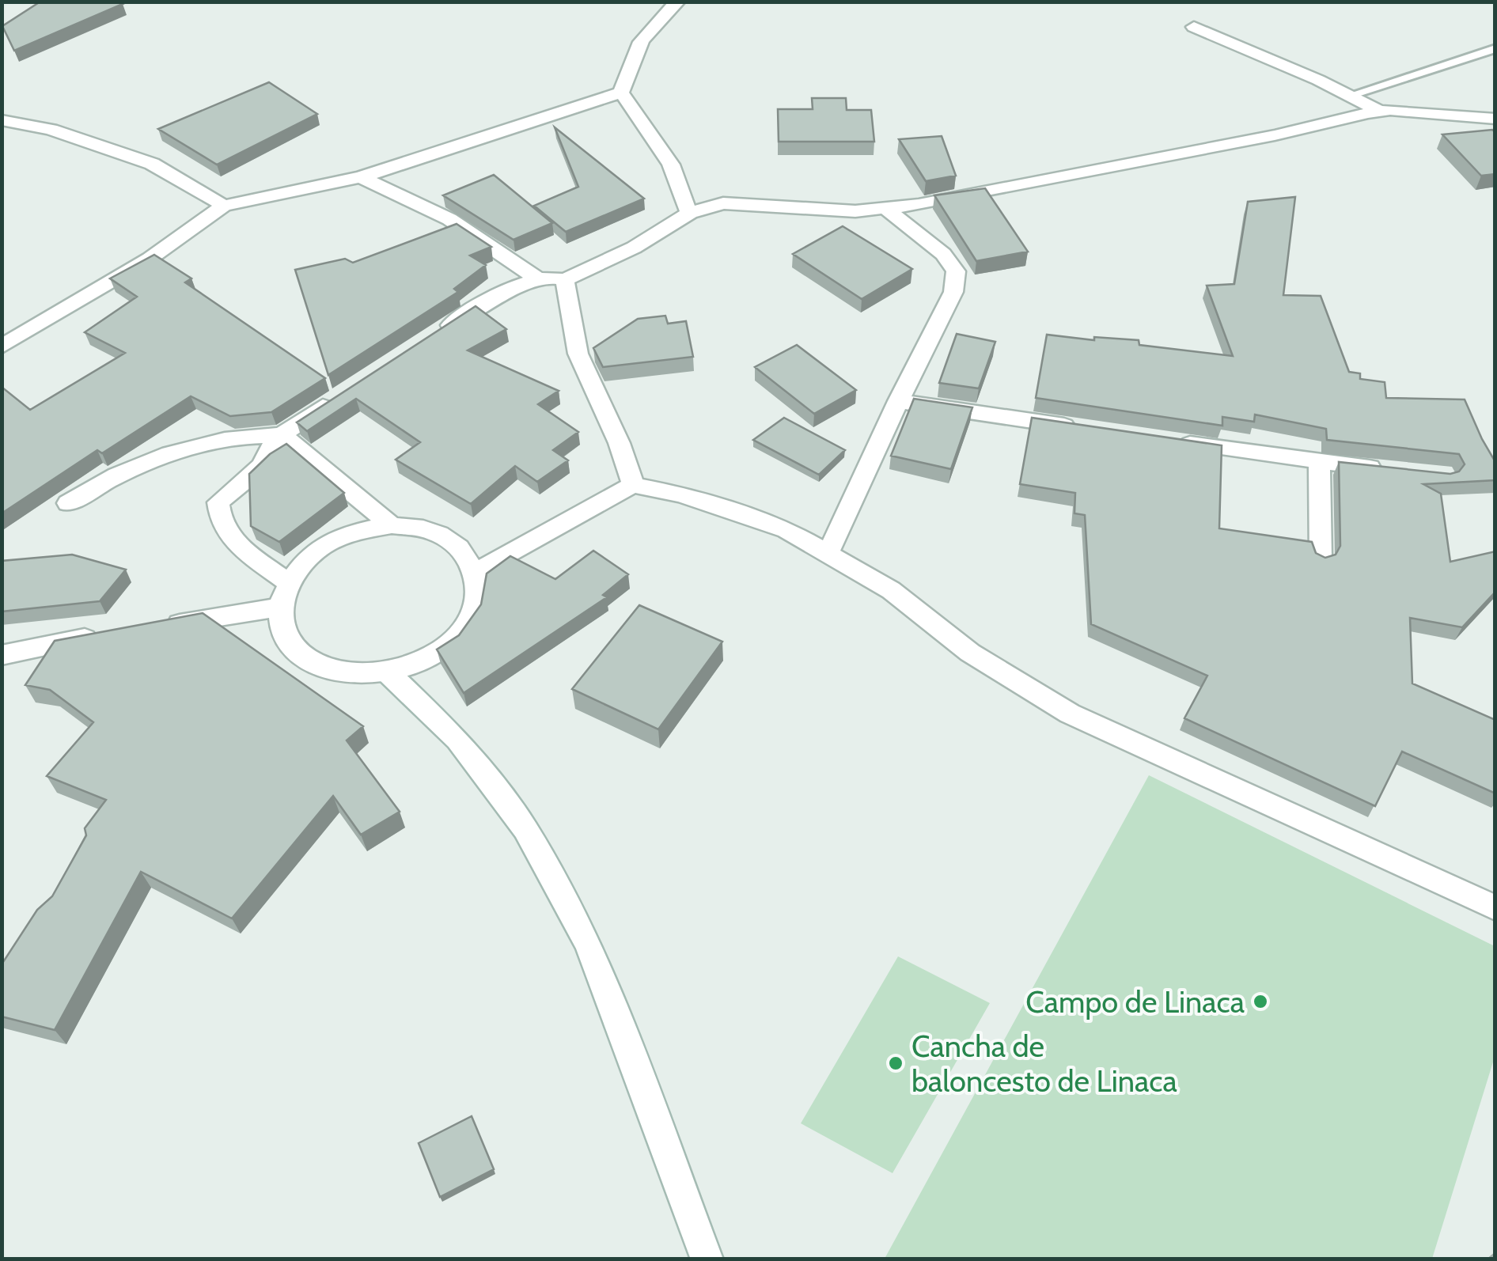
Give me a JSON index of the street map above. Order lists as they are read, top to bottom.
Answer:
{
  "places": ["Campo de Linaca", "Cancha de baloncesto de Linaca"]
}
